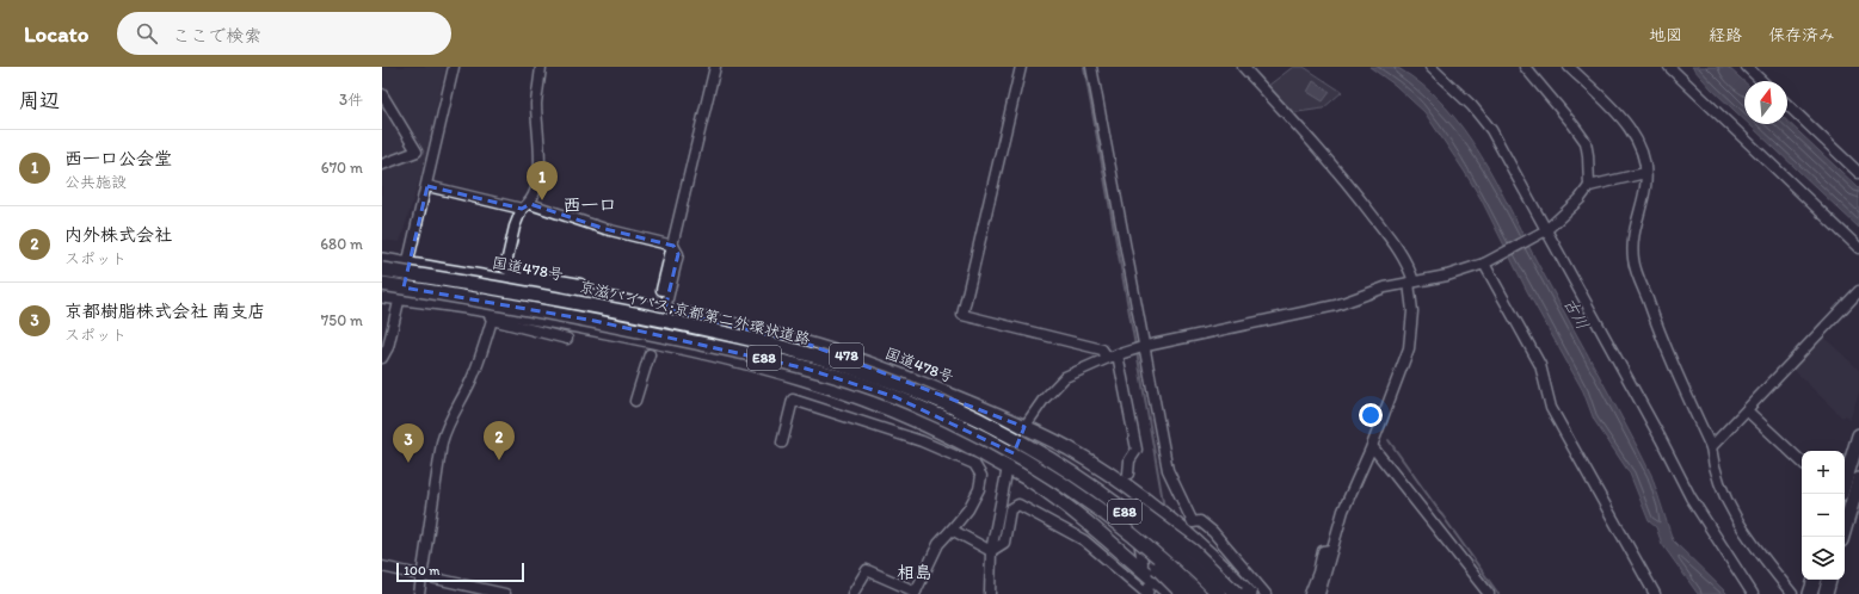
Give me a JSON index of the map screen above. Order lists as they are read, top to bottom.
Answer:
{
  "streets": {
    "highway": [
      "国道478号",
      "京滋バイパス;京都第二外環状道路",
      "478",
      "E88"
    ]
  },
  "districts": ["西一口", "相島"],
  "water": ["古川"],
  "scale_bar": "100 m",
  "north": "top",
  "page": {
    "header": "Locato",
    "search": "ここで検索",
    "nav": ["地図", "経路", "保存済み"],
    "heading": ["周辺", "3件"],
    "list": [
      {
        "mark": "1",
        "name": "西一口公会堂",
        "note": "公共施設",
        "value": "670 m"
      },
      {
        "mark": "2",
        "name": "内外株式会社",
        "note": "スポット",
        "value": "680 m"
      },
      {
        "mark": "3",
        "name": "京都樹脂株式会社 南支店",
        "note": "スポット",
        "value": "750 m"
      }
    ],
    "pins": ["1", "2", "3"],
    "map_buttons": ["+", "−"],
    "scale": "100 m"
  }
}
